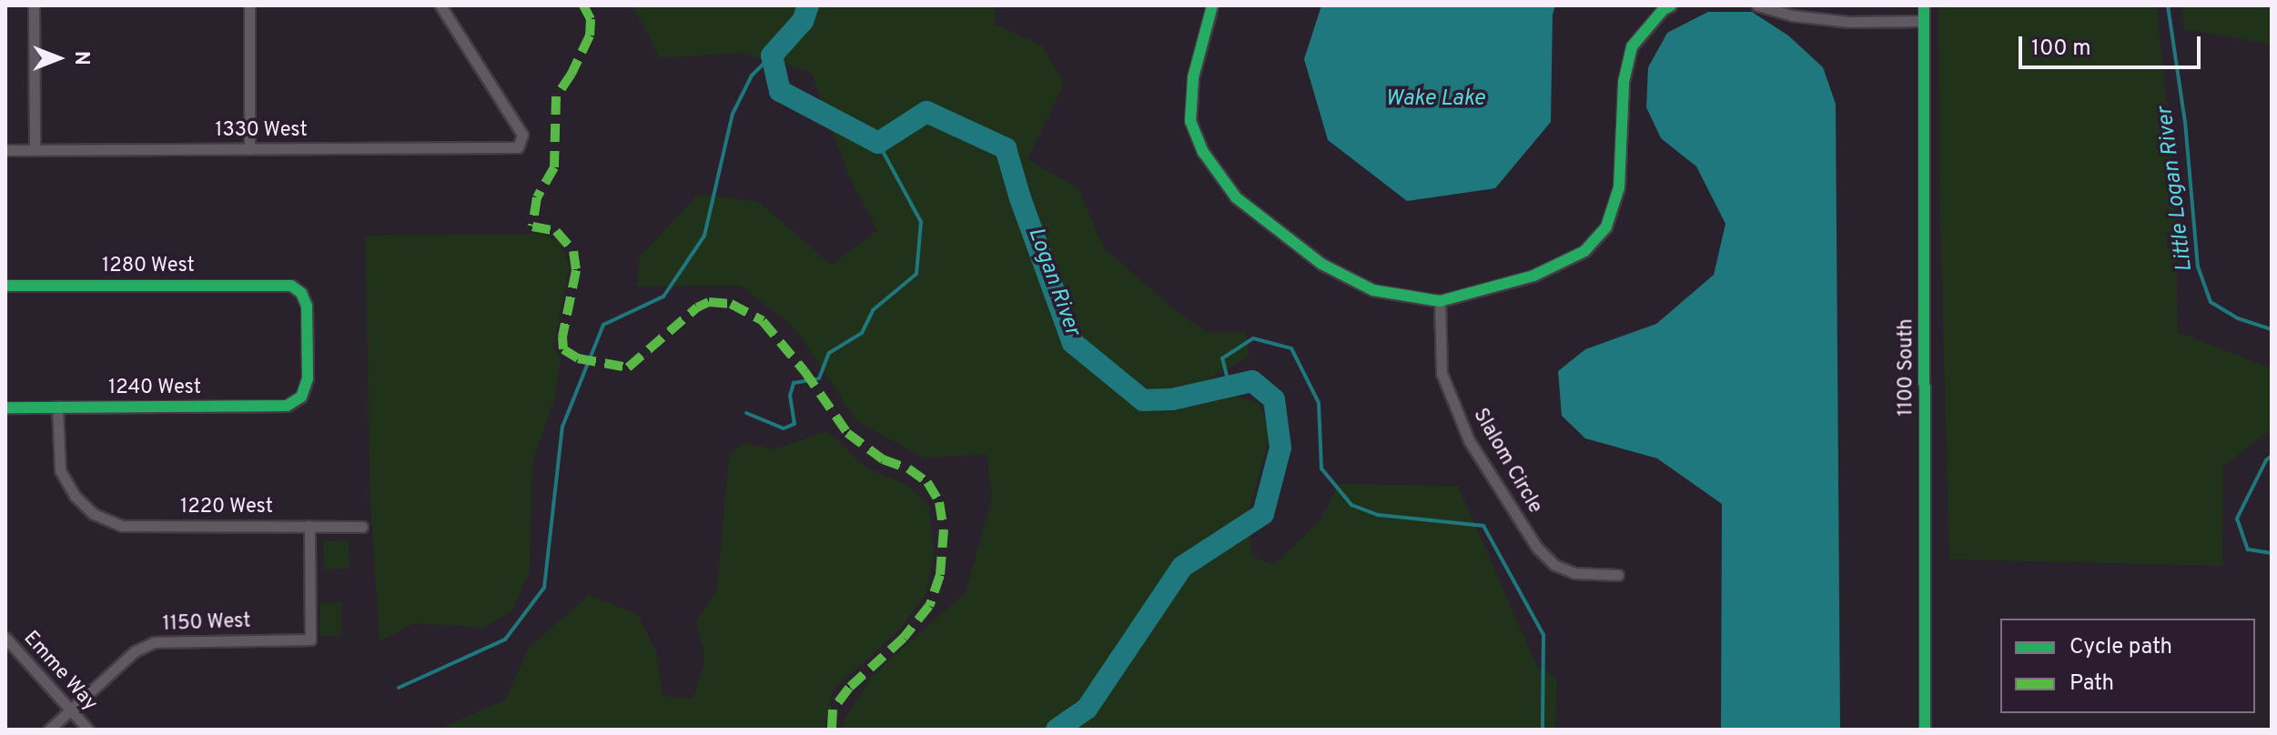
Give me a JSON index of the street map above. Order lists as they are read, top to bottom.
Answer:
{
  "streets": {
    "street": [
      "1330 West",
      "1280 West",
      "1100 South",
      "1240 West",
      "Slalom Circle",
      "1220 West",
      "1150 West",
      "Emme Way"
    ]
  },
  "crossings": [
    ["1280 West", "1240 West"],
    ["1240 West", "1220 West"],
    ["1220 West", "1150 West"],
    ["1150 West", "Emme Way"]
  ],
  "water": ["Wake Lake", "Little Logan River", "Logan River"],
  "legend": ["Cycle path", "Path"],
  "scale_bar": "100 m",
  "north": "right"
}
